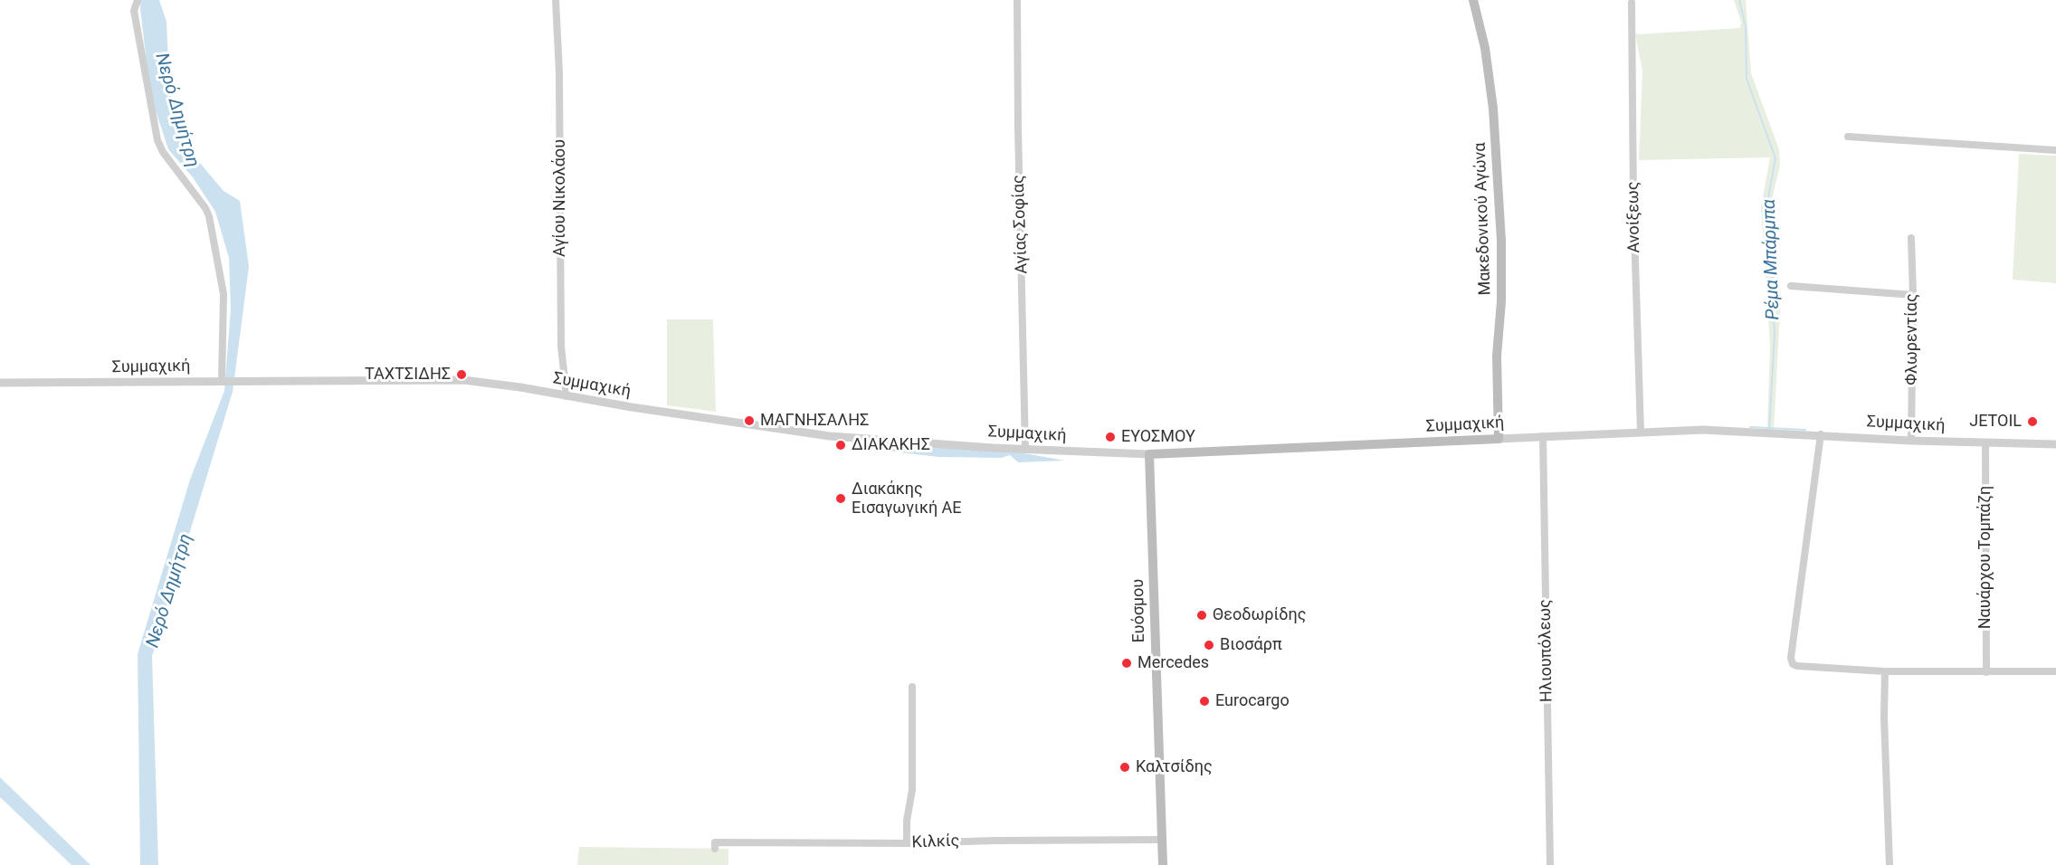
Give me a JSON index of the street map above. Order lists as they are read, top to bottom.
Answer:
{
  "streets": {
    "main road": ["Μακεδονικού Αγώνα", "Συμμαχική", "Ευόσμου"],
    "street": [
      "Αγίου Νικολάου",
      "Ανοίξεως",
      "Αγίας Σοφίας",
      "Φλωρεντίας",
      "Ναυάρχου Τομπάζη",
      "Ηλιουπόλεως",
      "Κιλκίς"
    ]
  },
  "crossings": [
    ["Αγίου Νικολάου", "Συμμαχική"],
    ["Ανοίξεως", "Συμμαχική"],
    ["Μακεδονικού Αγώνα", "Συμμαχική"],
    ["Αγίας Σοφίας", "Συμμαχική"],
    ["Φλωρεντίας", "Συμμαχική"],
    ["Συμμαχική", "Ναυάρχου Τομπάζη"],
    ["Συμμαχική", "Ευόσμου"],
    ["Συμμαχική", "Ηλιουπόλεως"],
    ["Ευόσμου", "Κιλκίς"]
  ],
  "water": ["Νερό Δημήτρη", "Ρέμα Μπάρμπα"],
  "places": [
    "ΤΑΧΤΣΙΔΗΣ",
    "ΜΑΓΝΗΣΑΛΗΣ",
    "JETOIL",
    "ΕΥΟΣΜΟΥ",
    "ΔΙΑΚΑΚΗΣ",
    "Διακάκης Εισαγωγική ΑΕ",
    "Θεοδωρίδης",
    "Βιοσάρπ",
    "Mercedes",
    "Eurocargo",
    "Καλτσίδης"
  ]
}
